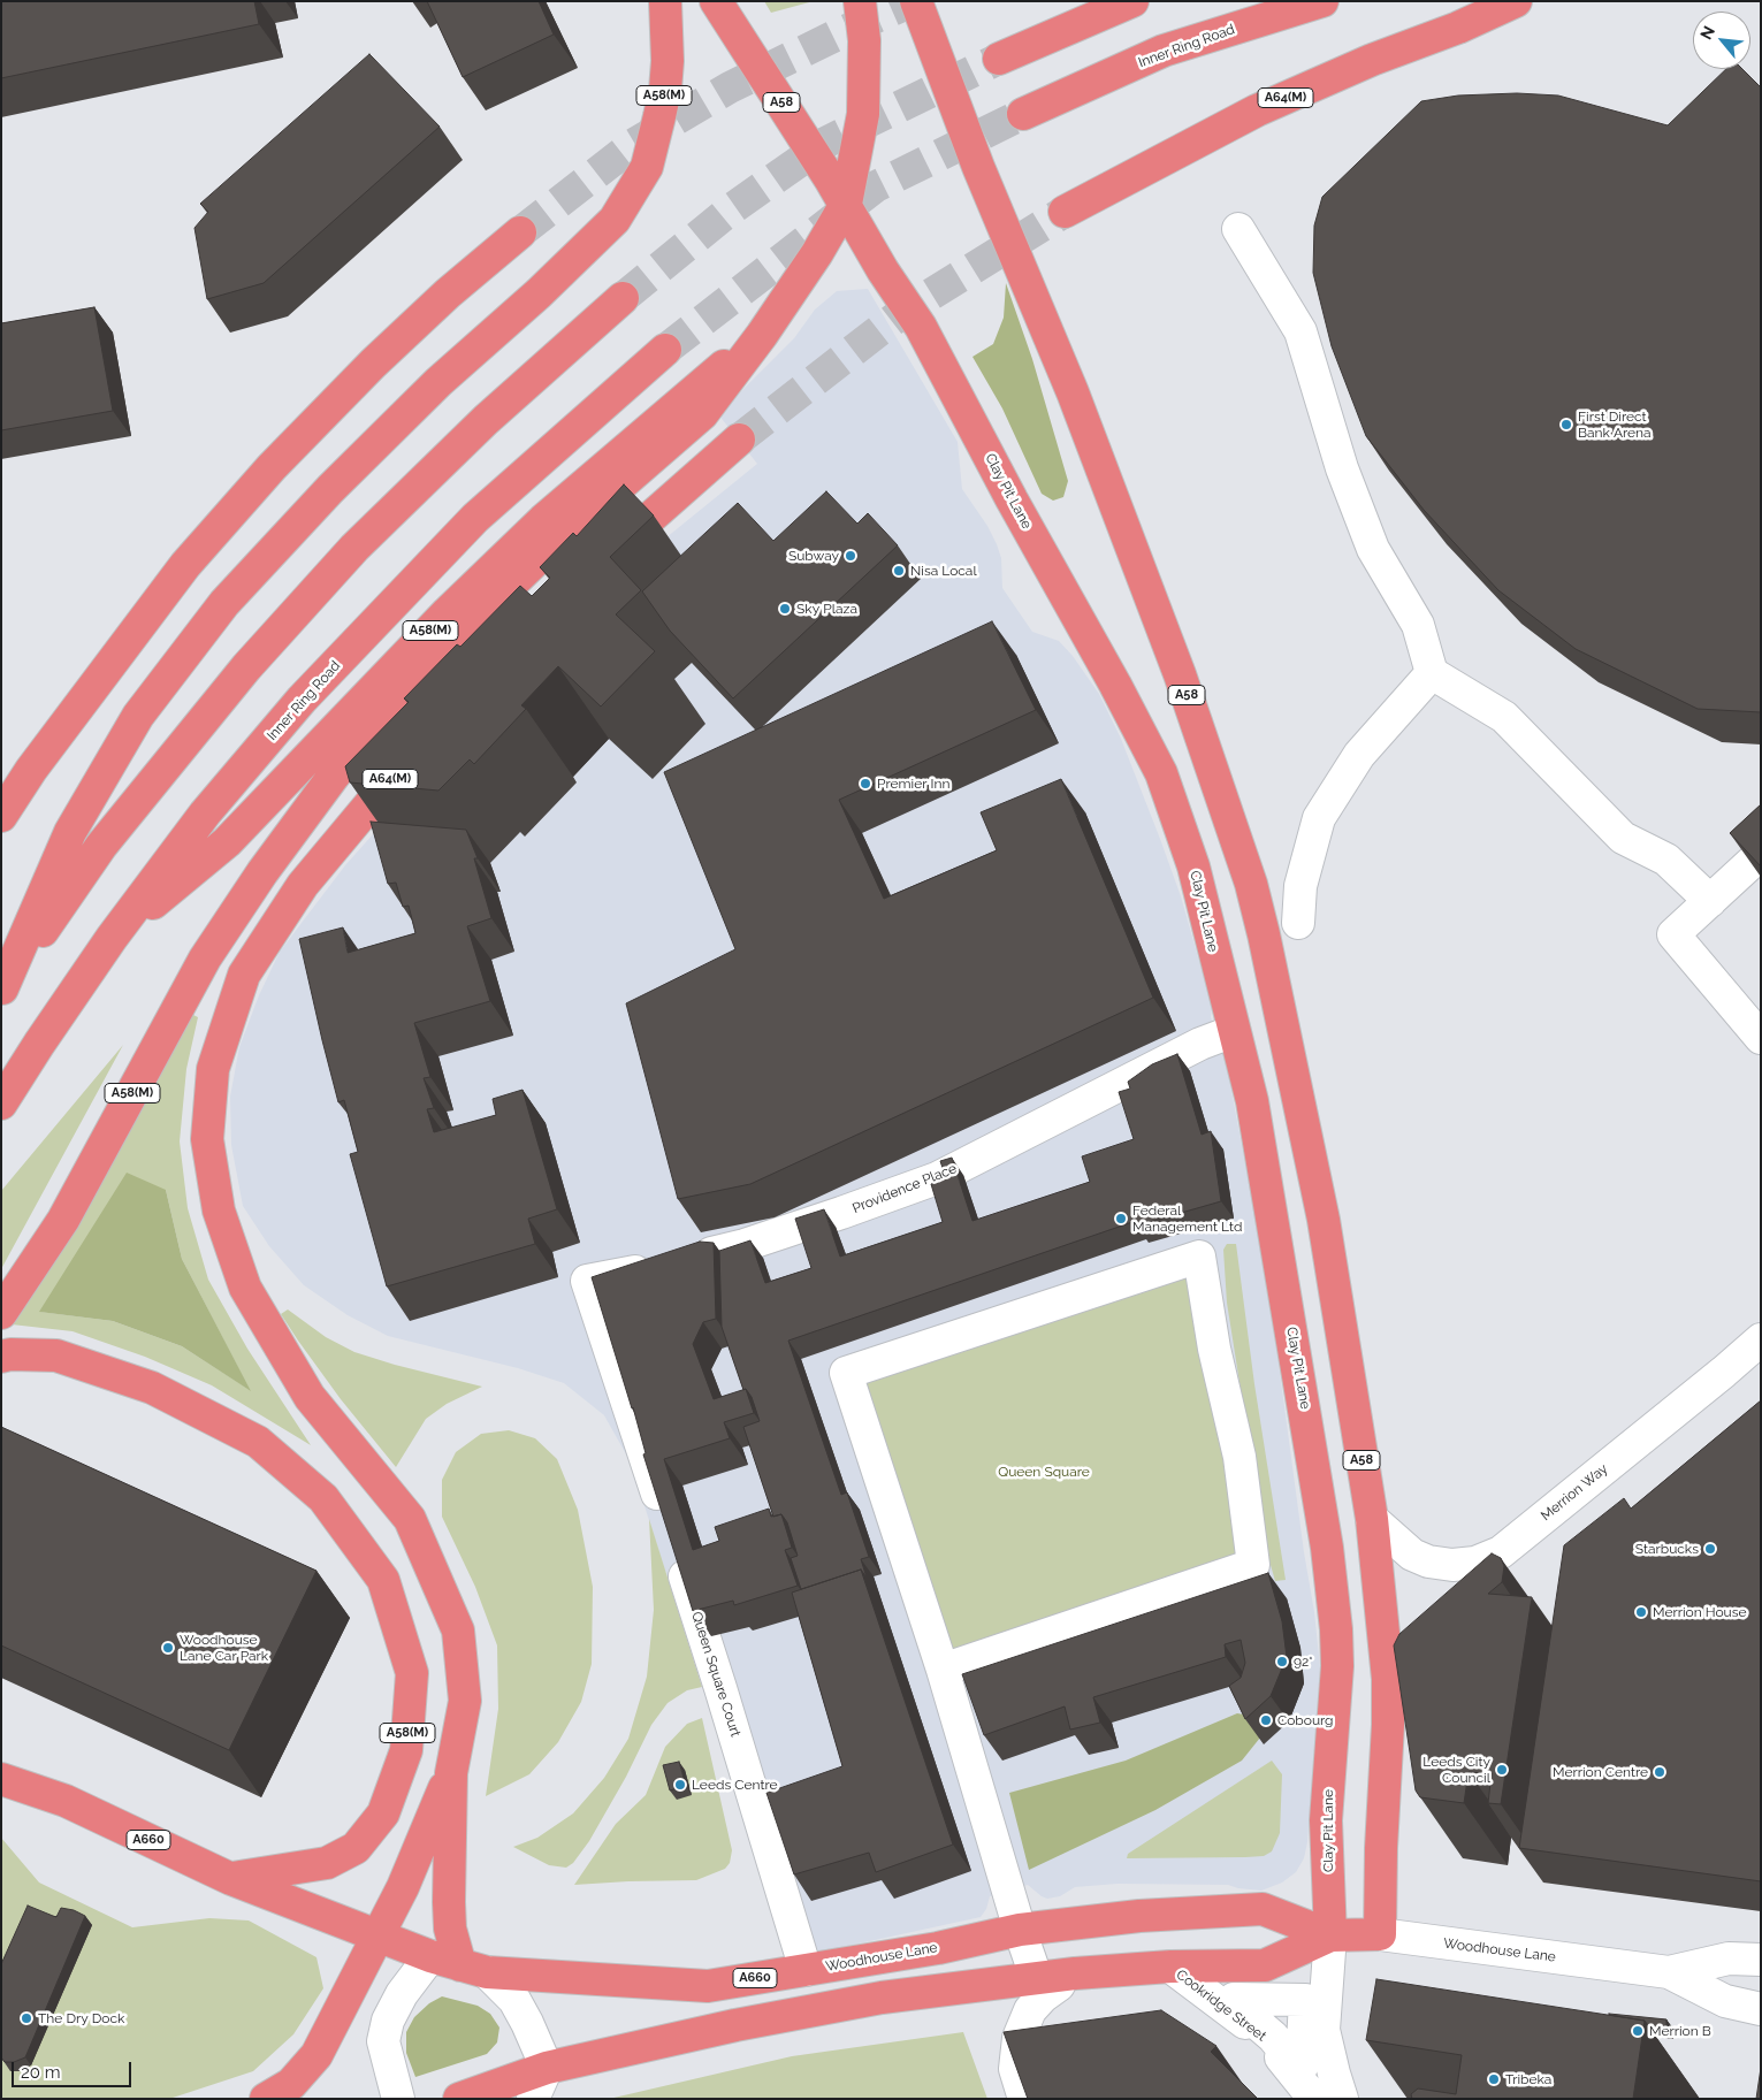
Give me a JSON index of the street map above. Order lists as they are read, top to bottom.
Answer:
{
  "streets": {
    "highway": [
      "Inner Ring Road",
      "A58(M)",
      "A64(M)",
      "A58",
      "Clay Pit Lane",
      "A660",
      "Woodhouse Lane"
    ],
    "street": [
      "Providence Place",
      "Merrion Way",
      "Queen Square Court",
      "Cookridge Street"
    ]
  },
  "crossings": [
    ["Inner Ring Road", "A58(M)"],
    ["A58(M)", "Clay Pit Lane"],
    ["A58(M)", "A660"],
    ["A58", "Merrion Way"],
    ["A58", "Woodhouse Lane"],
    ["Clay Pit Lane", "Providence Place"],
    ["Clay Pit Lane", "Woodhouse Lane"],
    ["Queen Square Court", "Woodhouse Lane"],
    ["A660", "Woodhouse Lane"],
    ["Woodhouse Lane", "Cookridge Street"]
  ],
  "parks": ["Queen Square"],
  "places": [
    "First Direct Bank Arena",
    "Subway",
    "Nisa Local",
    "Sky Plaza",
    "Premier Inn",
    "Federal Management Ltd",
    "Starbucks",
    "Merrion House",
    "Woodhouse Lane Car Park",
    "92°",
    "Cobourg",
    "Leeds City Council",
    "Merrion Centre",
    "Leeds Centre",
    "The Dry Dock",
    "Merrion B",
    "Tribeka"
  ],
  "scale_bar": "20 m",
  "north": "top left"
}
